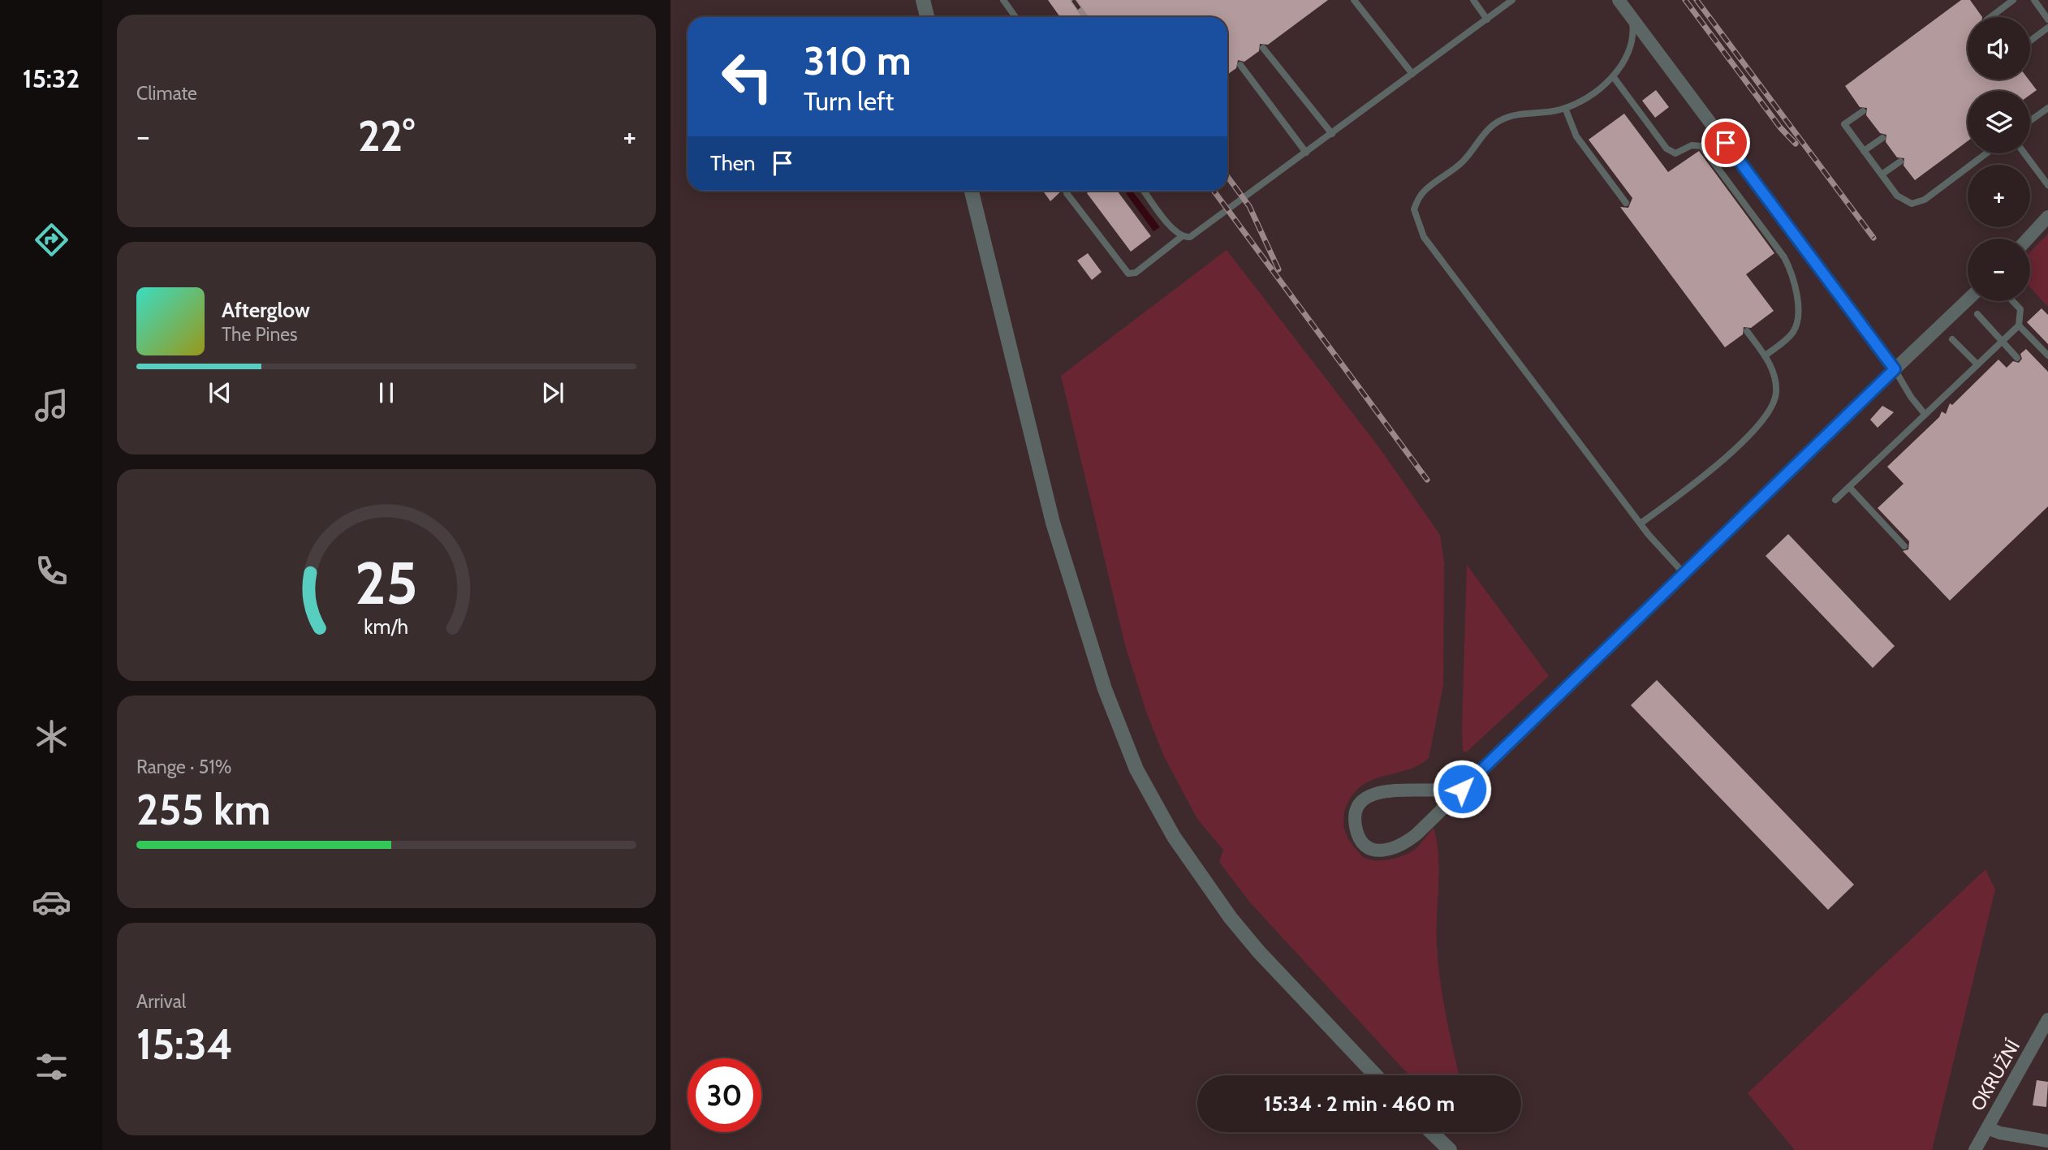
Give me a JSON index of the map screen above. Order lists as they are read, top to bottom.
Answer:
{
  "streets": {
    "street": ["OKRUŽNÍ"]
  },
  "page": {
    "tabs": "15:32",
    "tile": [
      "Climate",
      ["Range · 51%", "255 km"],
      ["Arrival", "15:34"]
    ],
    "map_buttons": ["+", "−"],
    "turn": ["310 m", "Turn left"],
    "heat": ["−", "22°", "+"],
    "then": "Then",
    "song": ["Afterglow", "The Pines"],
    "limit": "30",
    "trip": "15:34 · 2 min · 460 m",
    "gauge": ["25", "km/h"]
  }
}
